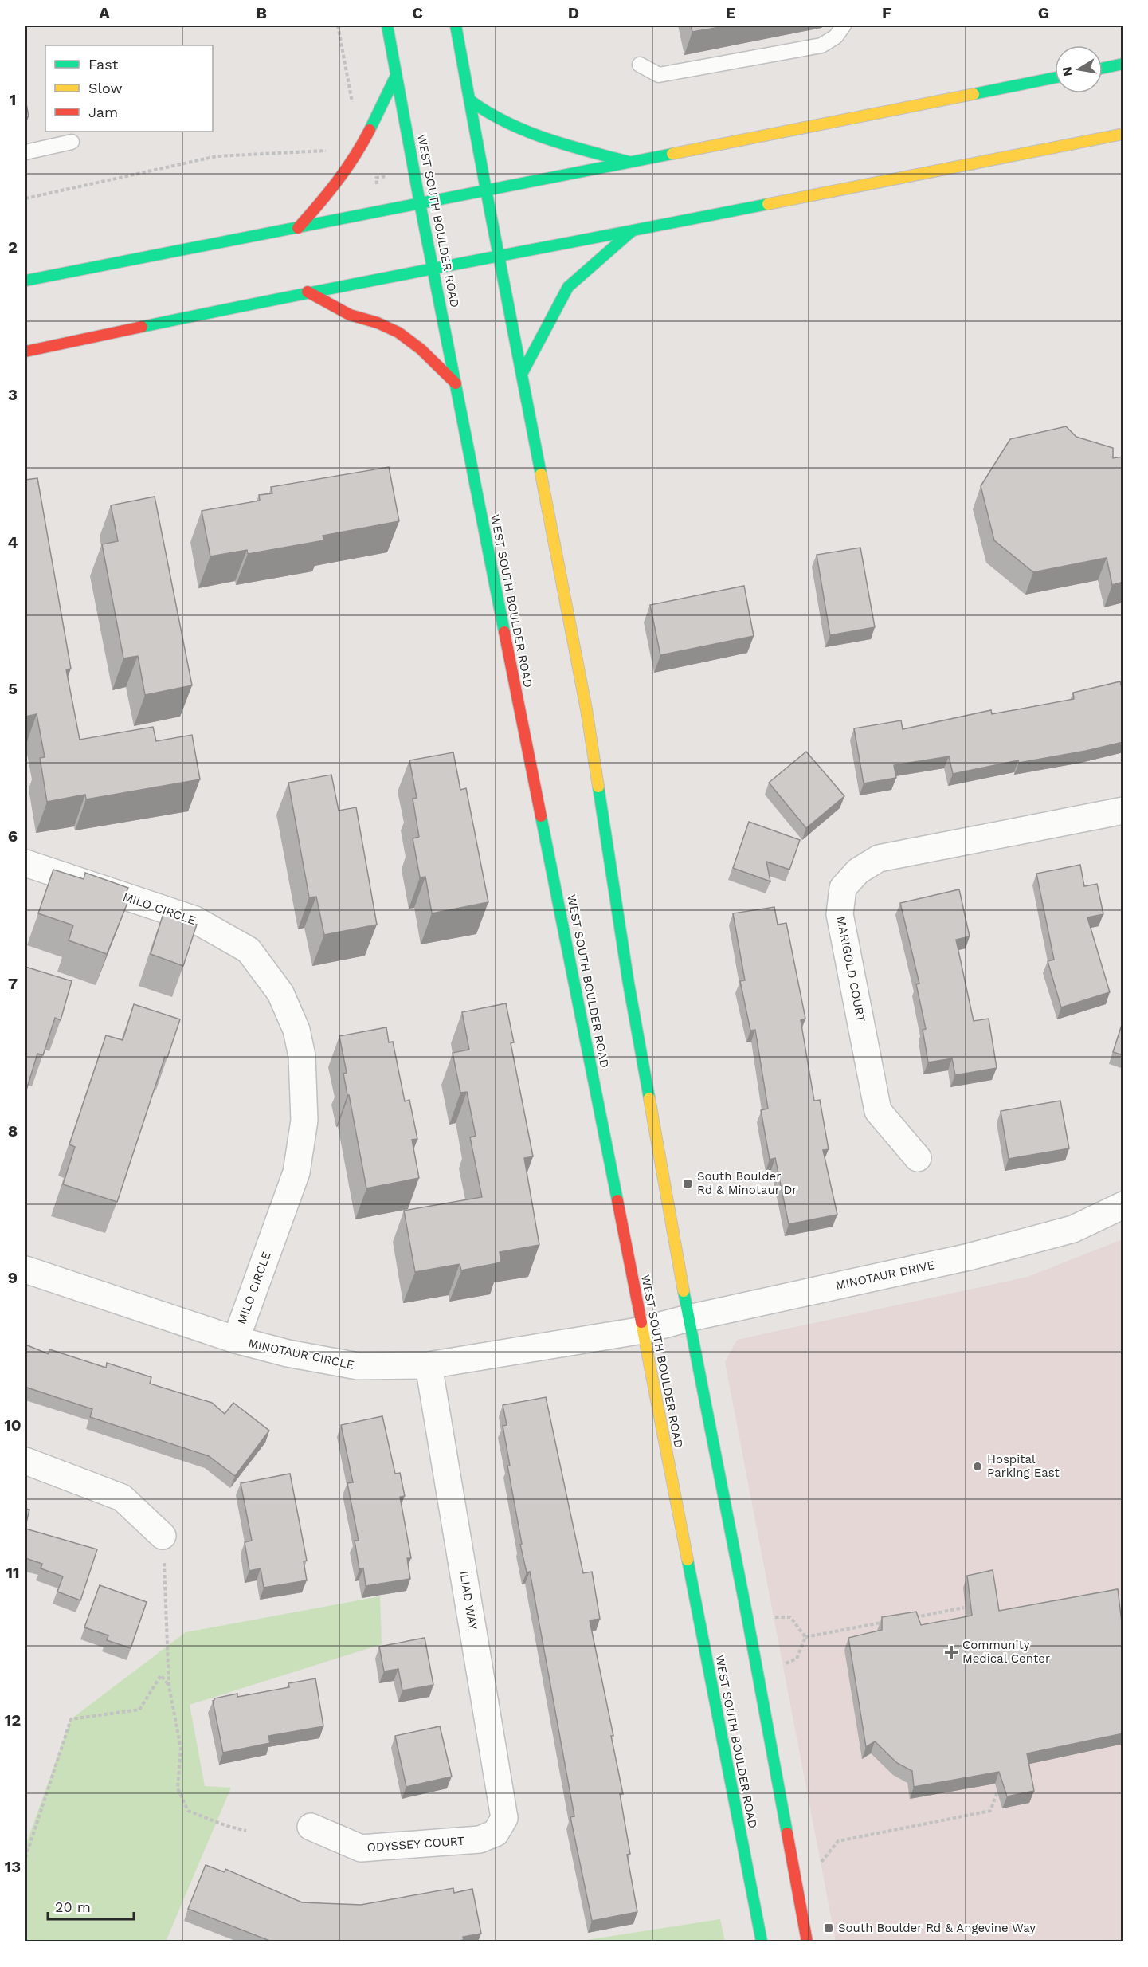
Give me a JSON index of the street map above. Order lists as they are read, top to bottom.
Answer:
{
  "streets": {
    "main road": ["WEST SOUTH BOULDER ROAD"],
    "street": [
      "MILO CIRCLE",
      "MARIGOLD COURT",
      "MINOTAUR DRIVE",
      "MINOTAUR CIRCLE",
      "ILIAD WAY",
      "ODYSSEY COURT"
    ]
  },
  "crossings": [
    ["WEST SOUTH BOULDER ROAD", "MINOTAUR DRIVE"],
    ["WEST SOUTH BOULDER ROAD", "MINOTAUR CIRCLE"],
    ["MILO CIRCLE", "MINOTAUR CIRCLE"],
    ["MINOTAUR DRIVE", "MINOTAUR CIRCLE"],
    ["MINOTAUR CIRCLE", "ILIAD WAY"],
    ["ILIAD WAY", "ODYSSEY COURT"]
  ],
  "places": {
    "transit": ["South Boulder Rd & Minotaur Dr", "South Boulder Rd & Angevine Way"],
    "other": ["Hospital Parking East"],
    "health": ["Community Medical Center"]
  },
  "legend": ["Fast", "Slow", "Jam"],
  "scale_bar": "20 m",
  "north": "left",
  "grid": {
    "columns": [
      "A",
      "B",
      "C",
      "D",
      "E",
      "F",
      "G"
    ],
    "rows": [
      "1",
      "2",
      "3",
      "4",
      "5",
      "6",
      "7",
      "8",
      "9",
      "10",
      "11",
      "12",
      "13"
    ]
  }
}
